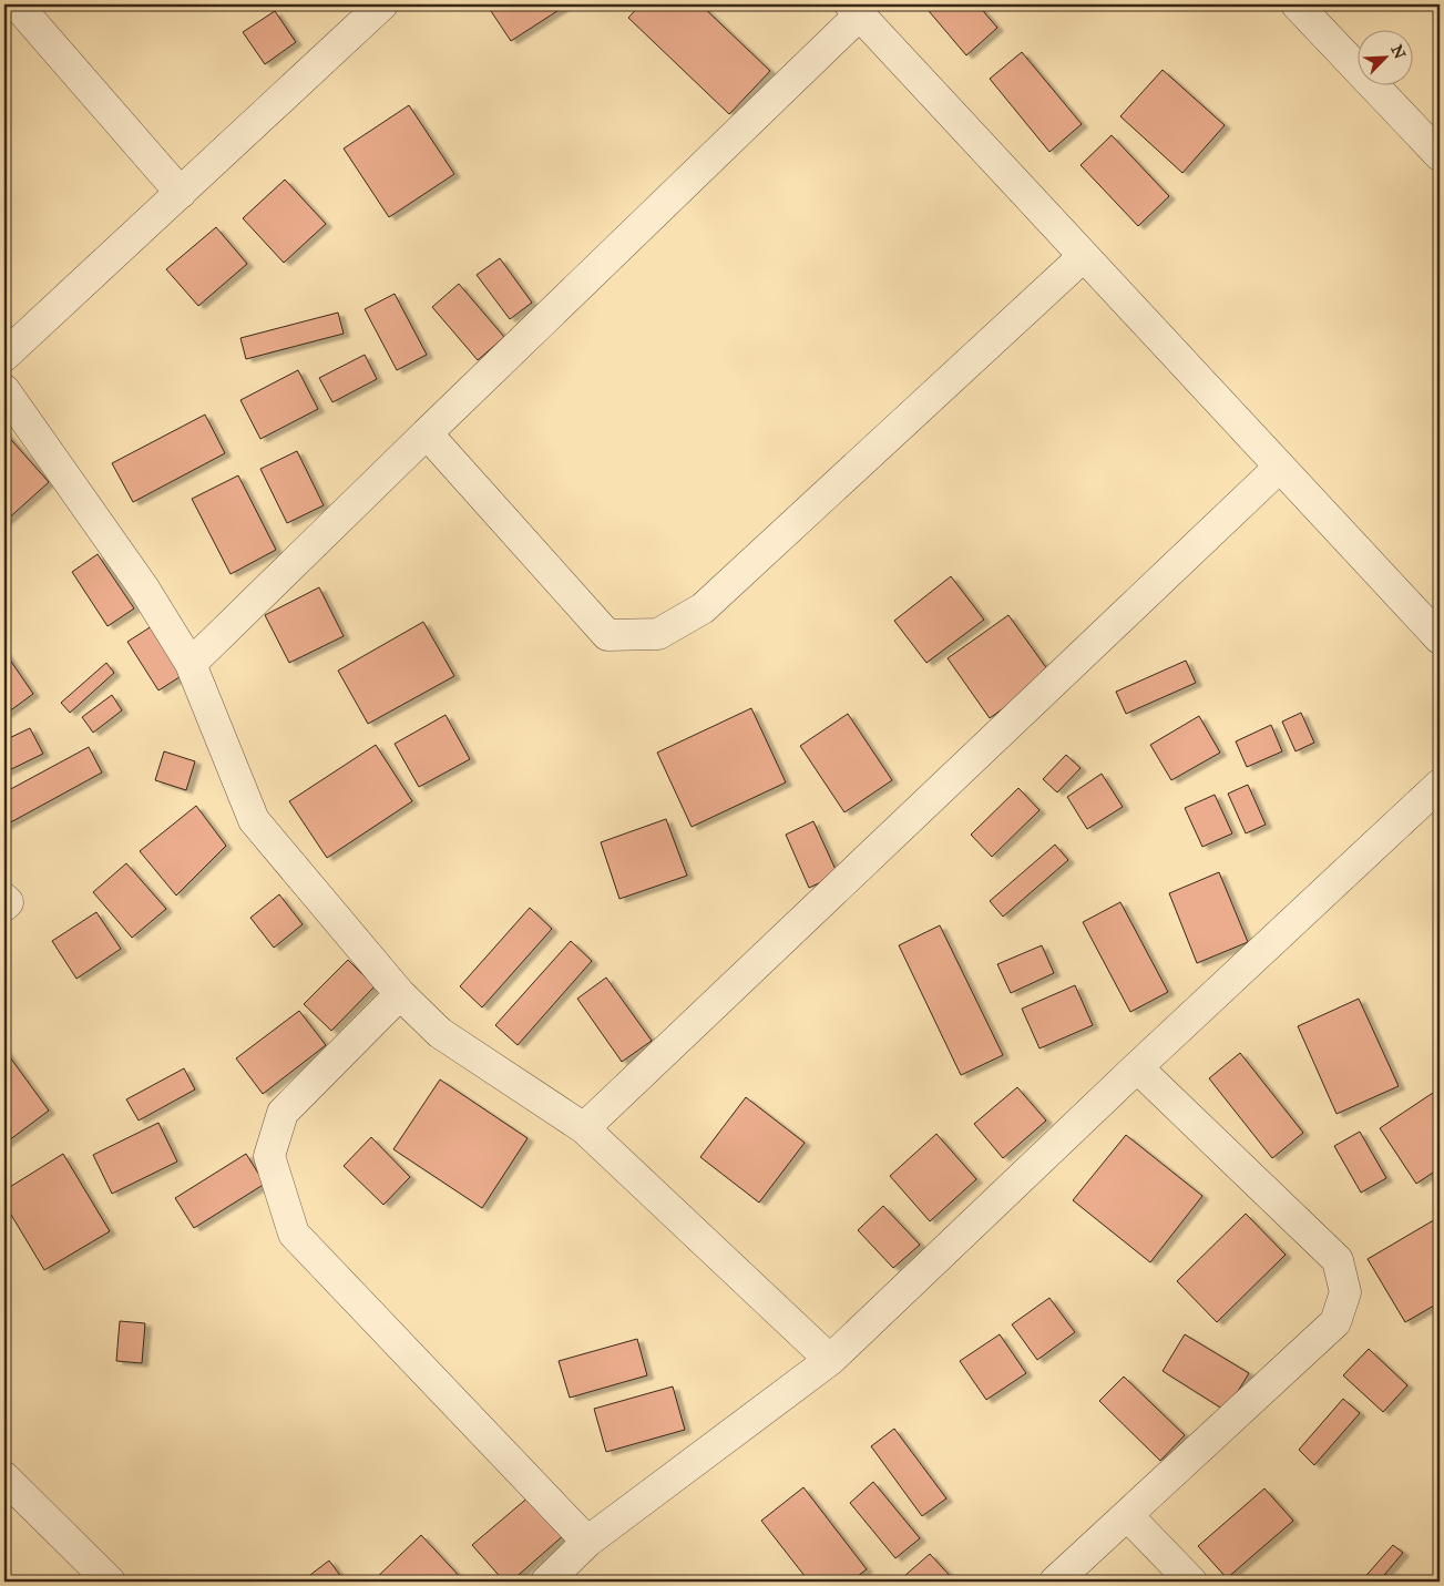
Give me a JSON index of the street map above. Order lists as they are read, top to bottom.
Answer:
{
  "north": "top right"
}
